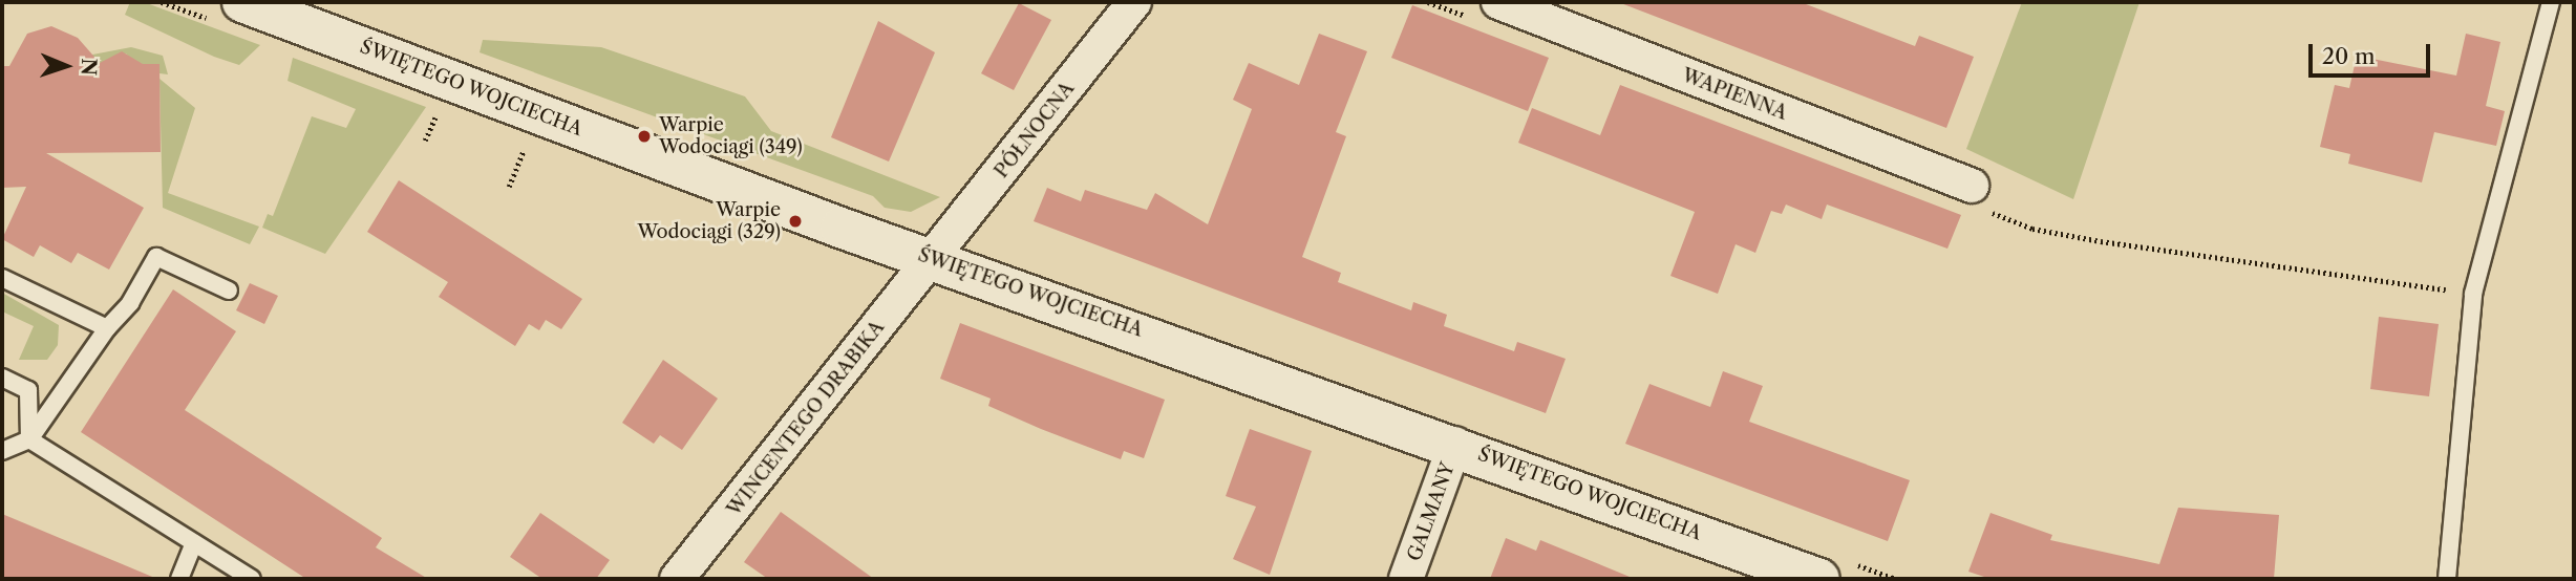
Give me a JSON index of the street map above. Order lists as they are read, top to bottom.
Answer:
{
  "streets": {
    "street": [
      "ŚWIĘTEGO WOJCIECHA",
      "WAPIENNA",
      "PÓŁNOCNA",
      "WINCENTEGO DRABIKA",
      "GALMANY"
    ]
  },
  "crossings": [
    ["ŚWIĘTEGO WOJCIECHA", "PÓŁNOCNA"],
    ["ŚWIĘTEGO WOJCIECHA", "WINCENTEGO DRABIKA"],
    ["ŚWIĘTEGO WOJCIECHA", "GALMANY"],
    ["PÓŁNOCNA", "WINCENTEGO DRABIKA"]
  ],
  "places": ["Warpie Wodociągi (349)", "Warpie Wodociągi (329)"],
  "scale_bar": "20 m",
  "north": "right"
}
